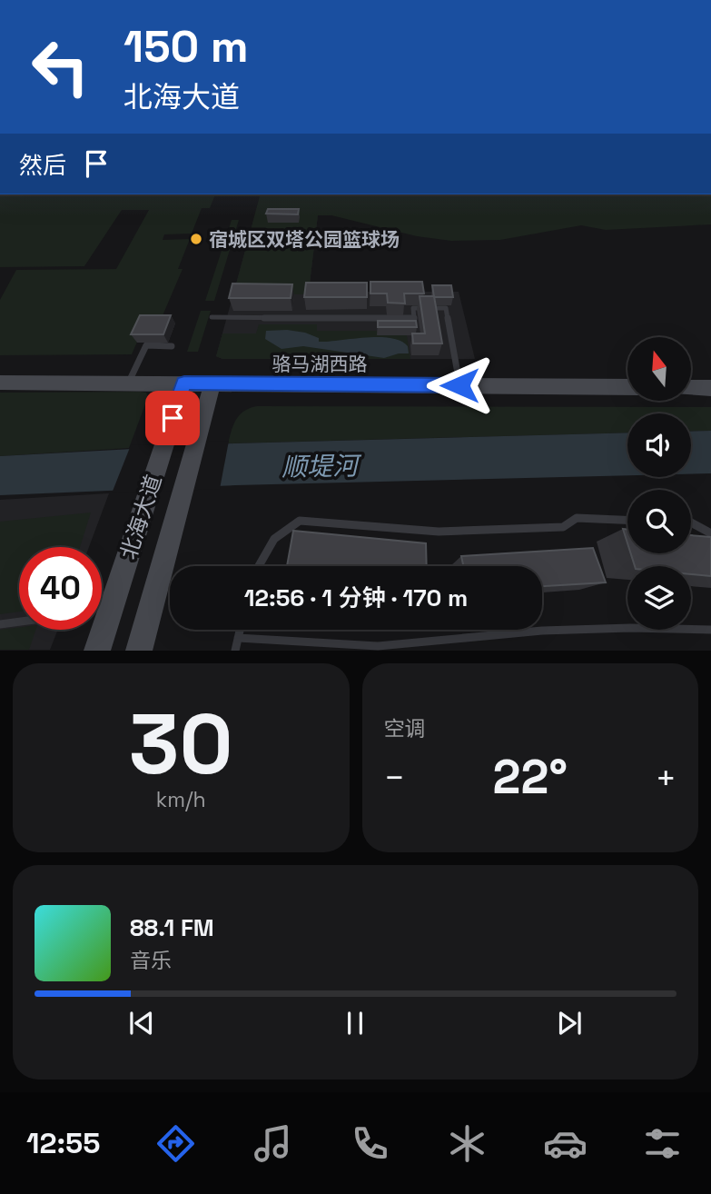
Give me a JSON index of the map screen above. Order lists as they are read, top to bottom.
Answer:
{
  "streets": {
    "street": ["骆马湖西路", "北海大道"]
  },
  "crossings": [
    ["骆马湖西路", "北海大道"]
  ],
  "water": ["顺堤河"],
  "places": ["宿城区双塔公园篮球场"],
  "north": "top",
  "page": {
    "turn": ["150 m", "北海大道"],
    "then": "然后",
    "limit": "40",
    "trip": "12:56 · 1 分钟 · 170 m",
    "tile": [
      ["30", "km/h"],
      "空调"
    ],
    "heat": ["−", "22°", "+"],
    "song": ["88.1 FM", "音乐"],
    "tabs": "12:55"
  }
}
